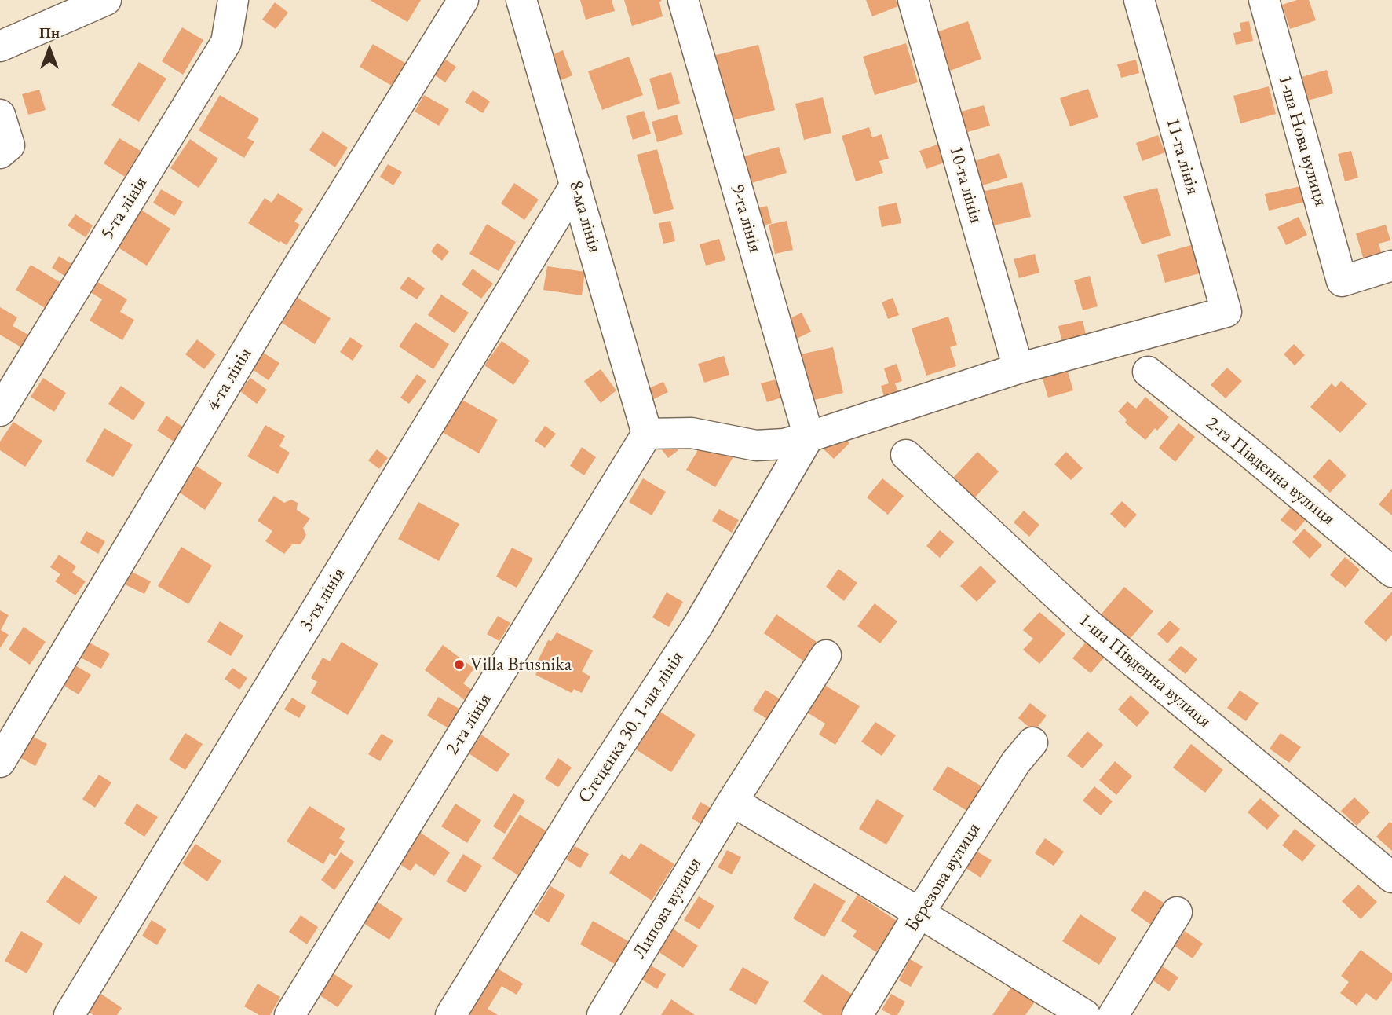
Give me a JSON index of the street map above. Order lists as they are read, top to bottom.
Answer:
{
  "streets": {
    "street": [
      "1-ша Нова вулиця",
      "11-та лінія",
      "10-та лінія",
      "5-та лінія",
      "8-ма лінія",
      "9-та лінія",
      "4-та лінія",
      "2-га Південна вулиця",
      "3-тя лінія",
      "1-ша Південна вулиця",
      "2-га лінія",
      "Стеценка 30, 1-ша лінія",
      "Березова вулиця",
      "Липова вулиця"
    ]
  },
  "crossings": [
    ["11-та лінія", "10-та лінія"],
    ["8-ма лінія", "3-тя лінія"],
    ["8-ма лінія", "2-га лінія"],
    ["9-та лінія", "Стеценка 30, 1-ша лінія"]
  ],
  "places": ["Villa Brusnika"],
  "north": "top"
}
